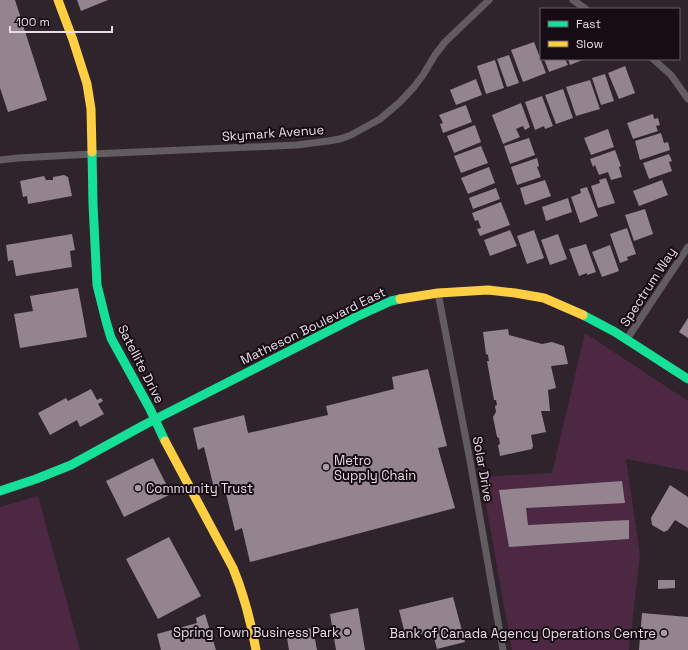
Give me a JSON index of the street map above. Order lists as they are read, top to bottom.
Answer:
{
  "streets": {
    "street": [
      "Skymark Avenue",
      "Spectrum Way",
      "Matheson Boulevard East",
      "Satellite Drive",
      "Solar Drive"
    ]
  },
  "crossings": [
    ["Skymark Avenue", "Satellite Drive"],
    ["Spectrum Way", "Matheson Boulevard East"],
    ["Matheson Boulevard East", "Satellite Drive"],
    ["Matheson Boulevard East", "Solar Drive"]
  ],
  "places": [
    "Metro Supply Chain",
    "Community Trust",
    "Spring Town Business Park",
    "Bank of Canada Agency Operations Centre"
  ],
  "legend": ["Fast", "Slow"],
  "scale_bar": "100 m"
}
